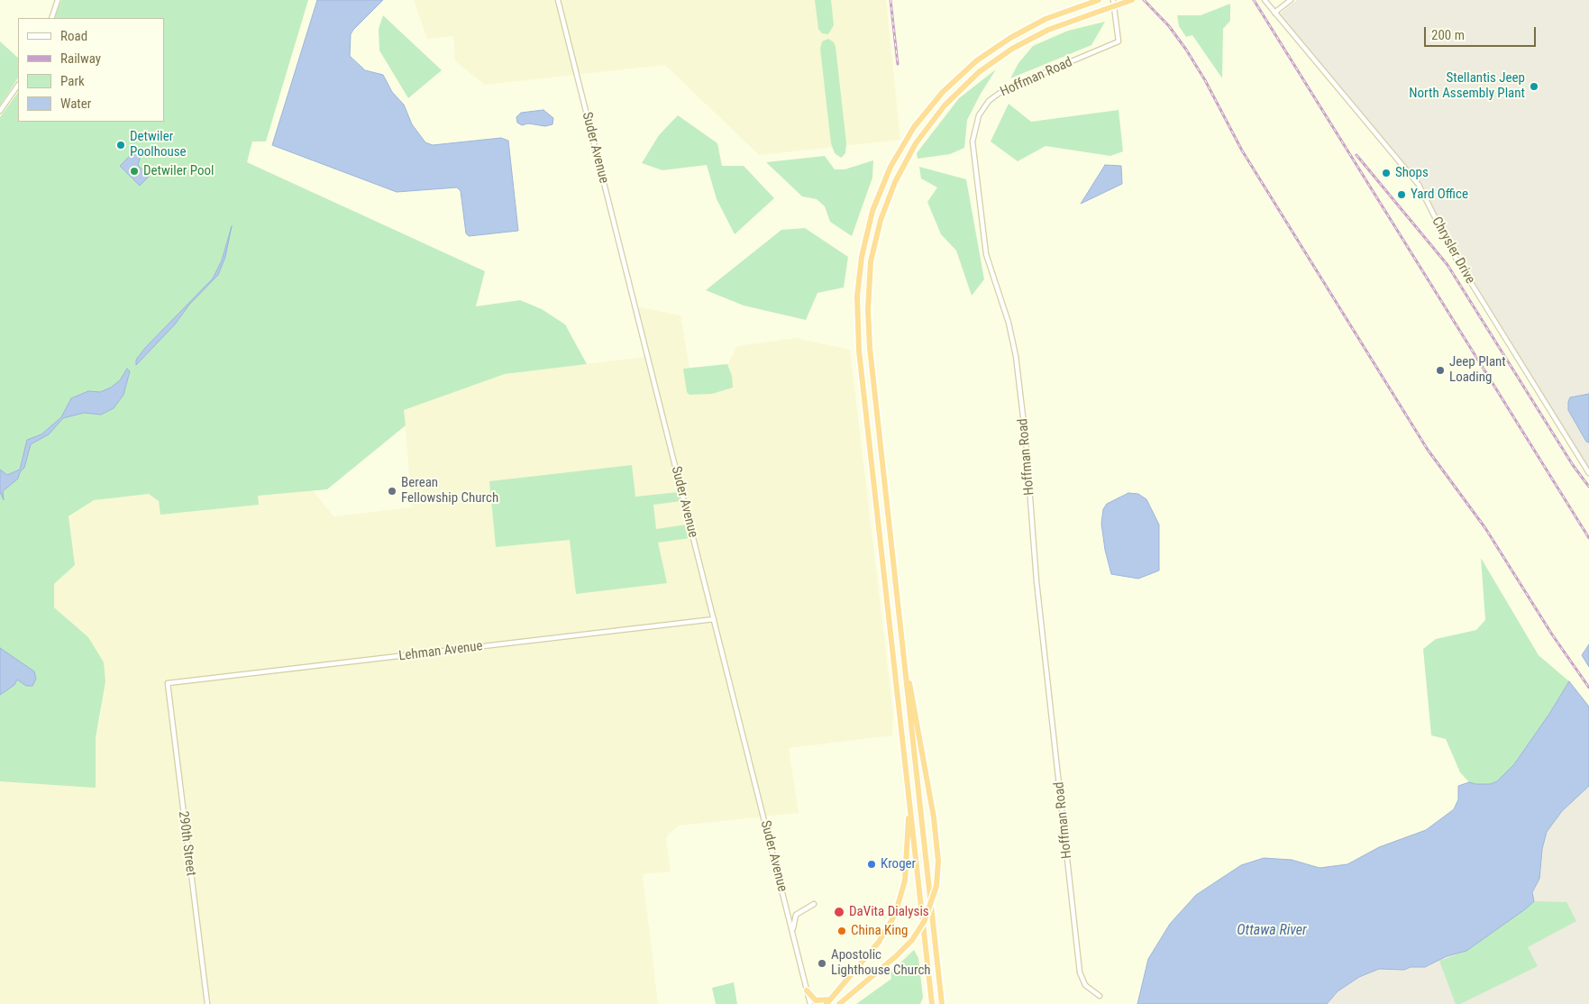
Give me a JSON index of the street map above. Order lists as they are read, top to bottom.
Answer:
{
  "streets": {
    "street": [
      "Hoffman Road",
      "Suder Avenue",
      "Chrysler Drive",
      "Lehman Avenue",
      "290th Street"
    ]
  },
  "crossings": [
    ["Suder Avenue", "Lehman Avenue"],
    ["Lehman Avenue", "290th Street"]
  ],
  "water": ["Ottawa River"],
  "places": [
    "Stellantis Jeep North Assembly Plant",
    "Detwiler Poolhouse",
    "Detwiler Pool",
    "Shops",
    "Yard Office",
    "Jeep Plant Loading",
    "Berean Fellowship Church",
    "Kroger",
    "DaVita Dialysis",
    "China King",
    "Apostolic Lighthouse Church"
  ],
  "legend": [
    "Road",
    "Railway",
    "Park",
    "Water"
  ],
  "scale_bar": "200 m"
}
